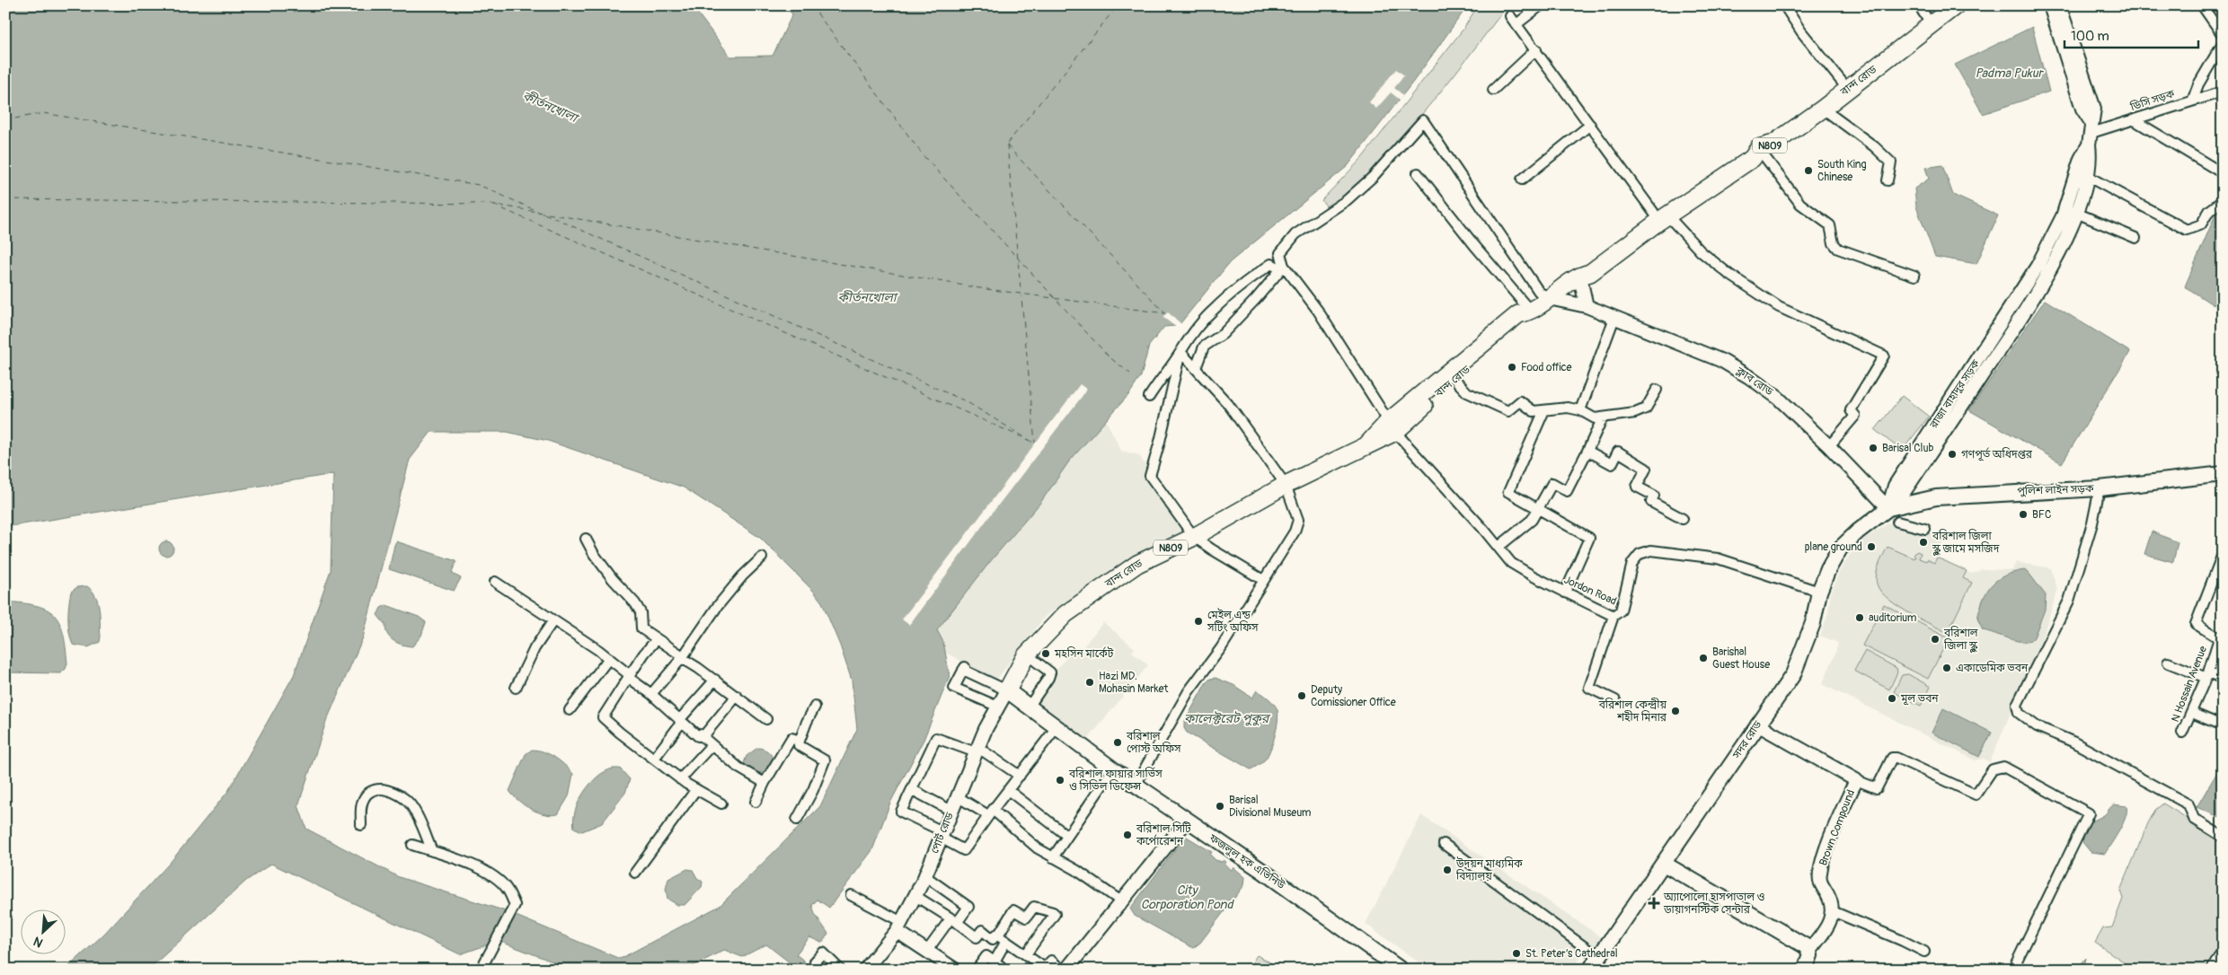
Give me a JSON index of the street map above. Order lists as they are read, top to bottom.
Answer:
{
  "streets": {
    "highway": ["বান্দ রোড", "N809"],
    "main road": [
      "ক্লাব রোড",
      "রাজা বাহাদুর সড়ক",
      "পুলিশ লাইন সড়ক",
      "সদর রোড",
      "Brown Compound",
      "পোর্ট রোড",
      "ফজলুল হক এভিনিউ"
    ],
    "street": ["ডিসি সড়ক", "Jordon Road", "N Hossain Avenue"]
  },
  "crossings": [
    ["বান্দ রোড", "ক্লাব রোড"],
    ["বান্দ রোড", "Jordon Road"],
    ["বান্দ রোড", "পোর্ট রোড"],
    ["বান্দ রোড", "ফজলুল হক এভিনিউ"],
    ["ডিসি সড়ক", "রাজা বাহাদুর সড়ক"],
    ["ক্লাব রোড", "রাজা বাহাদুর সড়ক"],
    ["ক্লাব রোড", "পুলিশ লাইন সড়ক"],
    ["ক্লাব রোড", "সদর রোড"],
    ["রাজা বাহাদুর সড়ক", "পুলিশ লাইন সড়ক"],
    ["রাজা বাহাদুর সড়ক", "সদর রোড"],
    ["পুলিশ লাইন সড়ক", "সদর রোড"],
    ["Jordon Road", "সদর রোড"],
    ["সদর রোড", "Brown Compound"],
    ["পোর্ট রোড", "ফজলুল হক এভিনিউ"]
  ],
  "water": [
    "Padma Pukur",
    "কীর্তনখোলা",
    "কালেক্টরেট পুকুর",
    "City Corporation Pond"
  ],
  "places": {
    "other": [
      "South King Chinese",
      "Food office",
      "Barisal Club",
      "গণপূর্ত অধিদপ্তর",
      "BFC",
      "বরিশাল জিলা স্কুল জামে মসজিদ",
      "plane ground",
      "auditorium",
      "মেইল এন্ড সর্টিং অফিস",
      "বরিশাল জিলা স্কুল",
      "মহসিন মার্কেট",
      "Barishal Guest House",
      "একাডেমিক ভবন",
      "Hazi MD. Mohasin Market",
      "Deputy Comissioner Office",
      "মূল ভবন",
      "বরিশাল কেন্দ্রীয় শহীদ মিনার",
      "বরিশাল পোস্ট অফিস",
      "বরিশাল ফায়ার সার্ভিস ও সিভিল ডিফেন্স",
      "Barisal Divisional Museum",
      "বরিশাল সিটি কর্পোরেশন",
      "উদয়ন মাধ্যমিক বিদ্যালয়",
      "St. Peter’s Cathedral"
    ],
    "health": ["অ্যাপোলো হাসপাতাল ও ডায়াগনস্টিক সেন্টার"]
  },
  "scale_bar": "100 m",
  "north": "bottom left"
}
